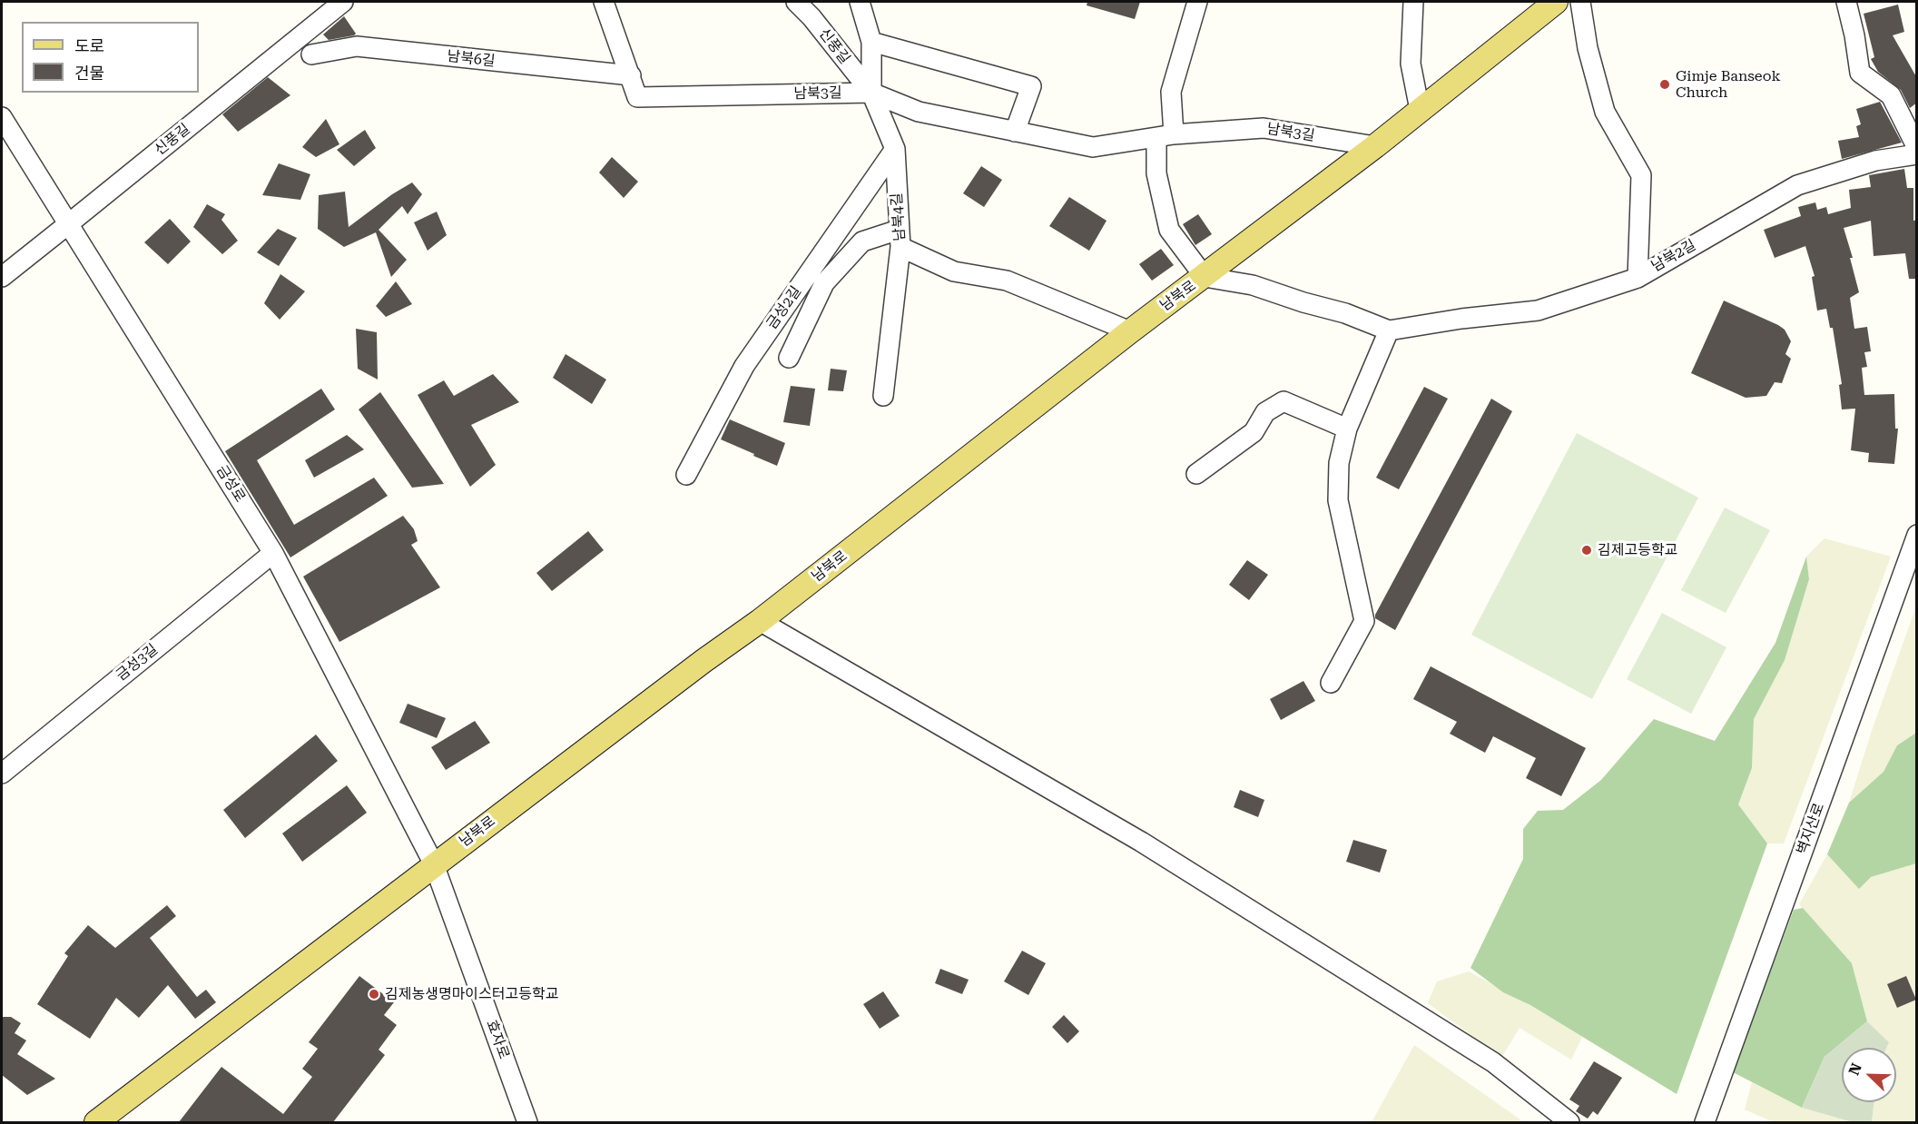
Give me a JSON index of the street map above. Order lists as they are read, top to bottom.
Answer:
{
  "streets": {
    "main road": ["남북로"],
    "street": [
      "신풍길",
      "남북6길",
      "남북3길",
      "남북4길",
      "남북2길",
      "금성2길",
      "금성로",
      "금성3길",
      "벽지산로",
      "효자로"
    ]
  },
  "crossings": [
    ["신풍길", "남북3길"],
    ["신풍길", "남북4길"],
    ["신풍길", "금성로"],
    ["남북6길", "남북3길"],
    ["남북3길", "남북4길"],
    ["남북3길", "남북로"],
    ["남북4길", "금성2길"],
    ["남북로", "금성로"],
    ["남북로", "효자로"],
    ["금성로", "금성3길"],
    ["금성로", "효자로"]
  ],
  "places": ["Gimje Banseok Church", "김제고등학교", "김제농생명마이스터고등학교"],
  "legend": ["도로", "건물"],
  "north": "top left"
}
